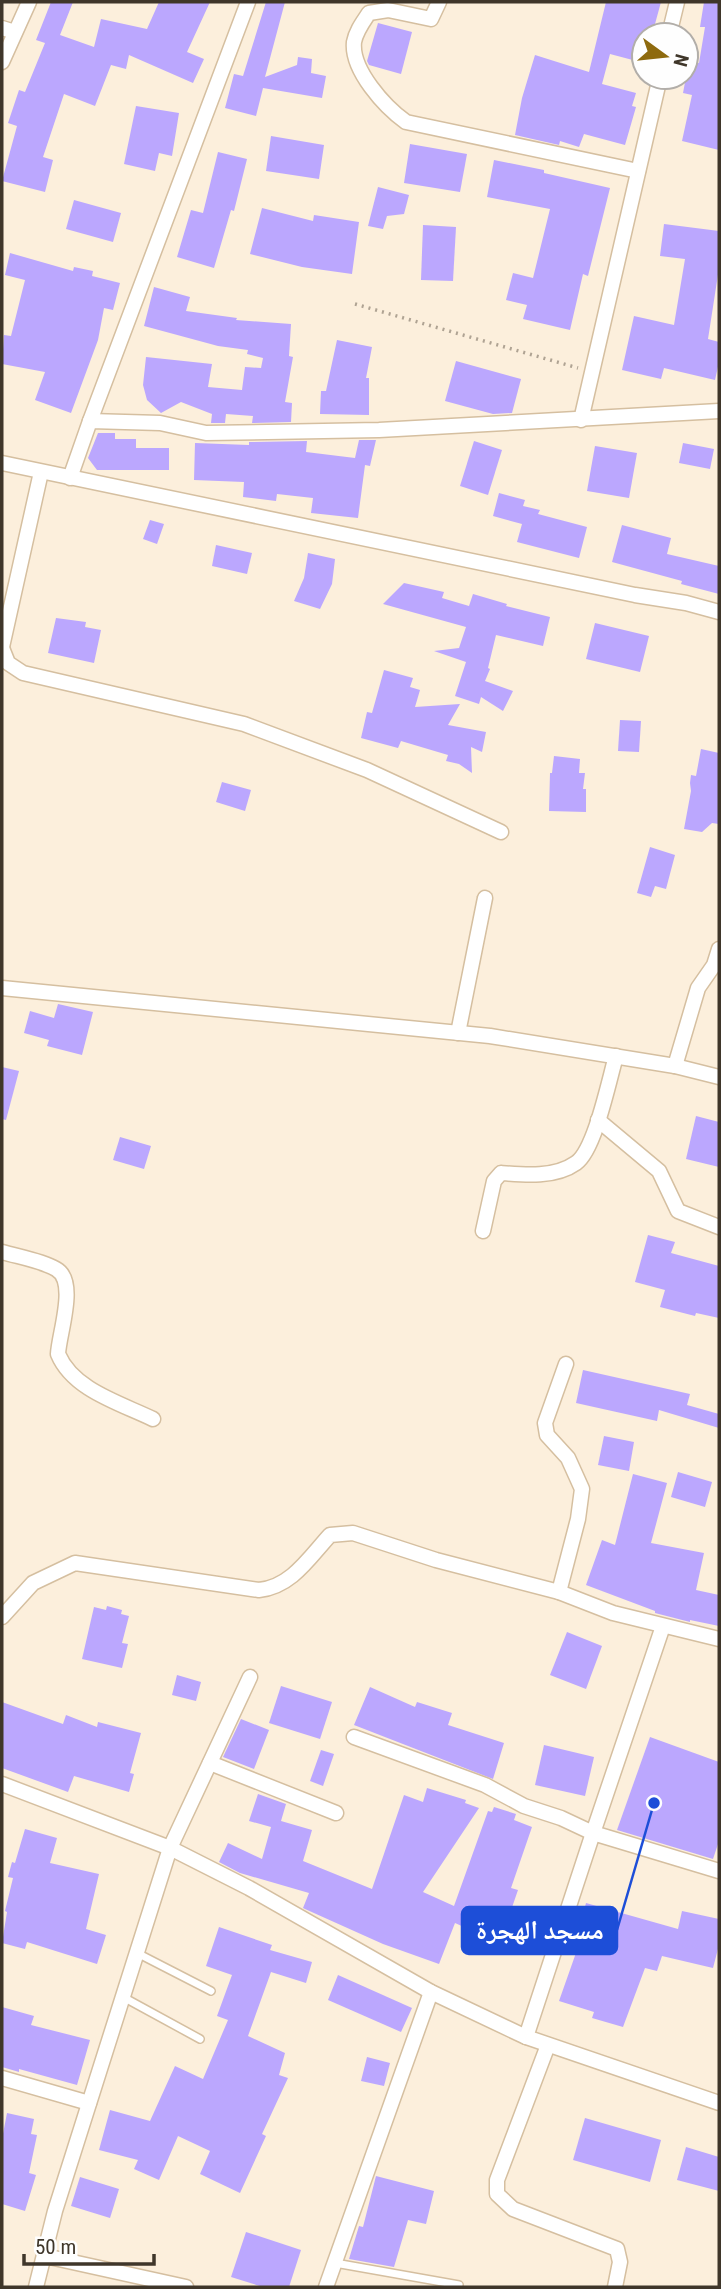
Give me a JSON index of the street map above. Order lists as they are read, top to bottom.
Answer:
{
  "places": ["مسجد الهجرة"],
  "scale_bar": "50 m",
  "north": "right"
}
